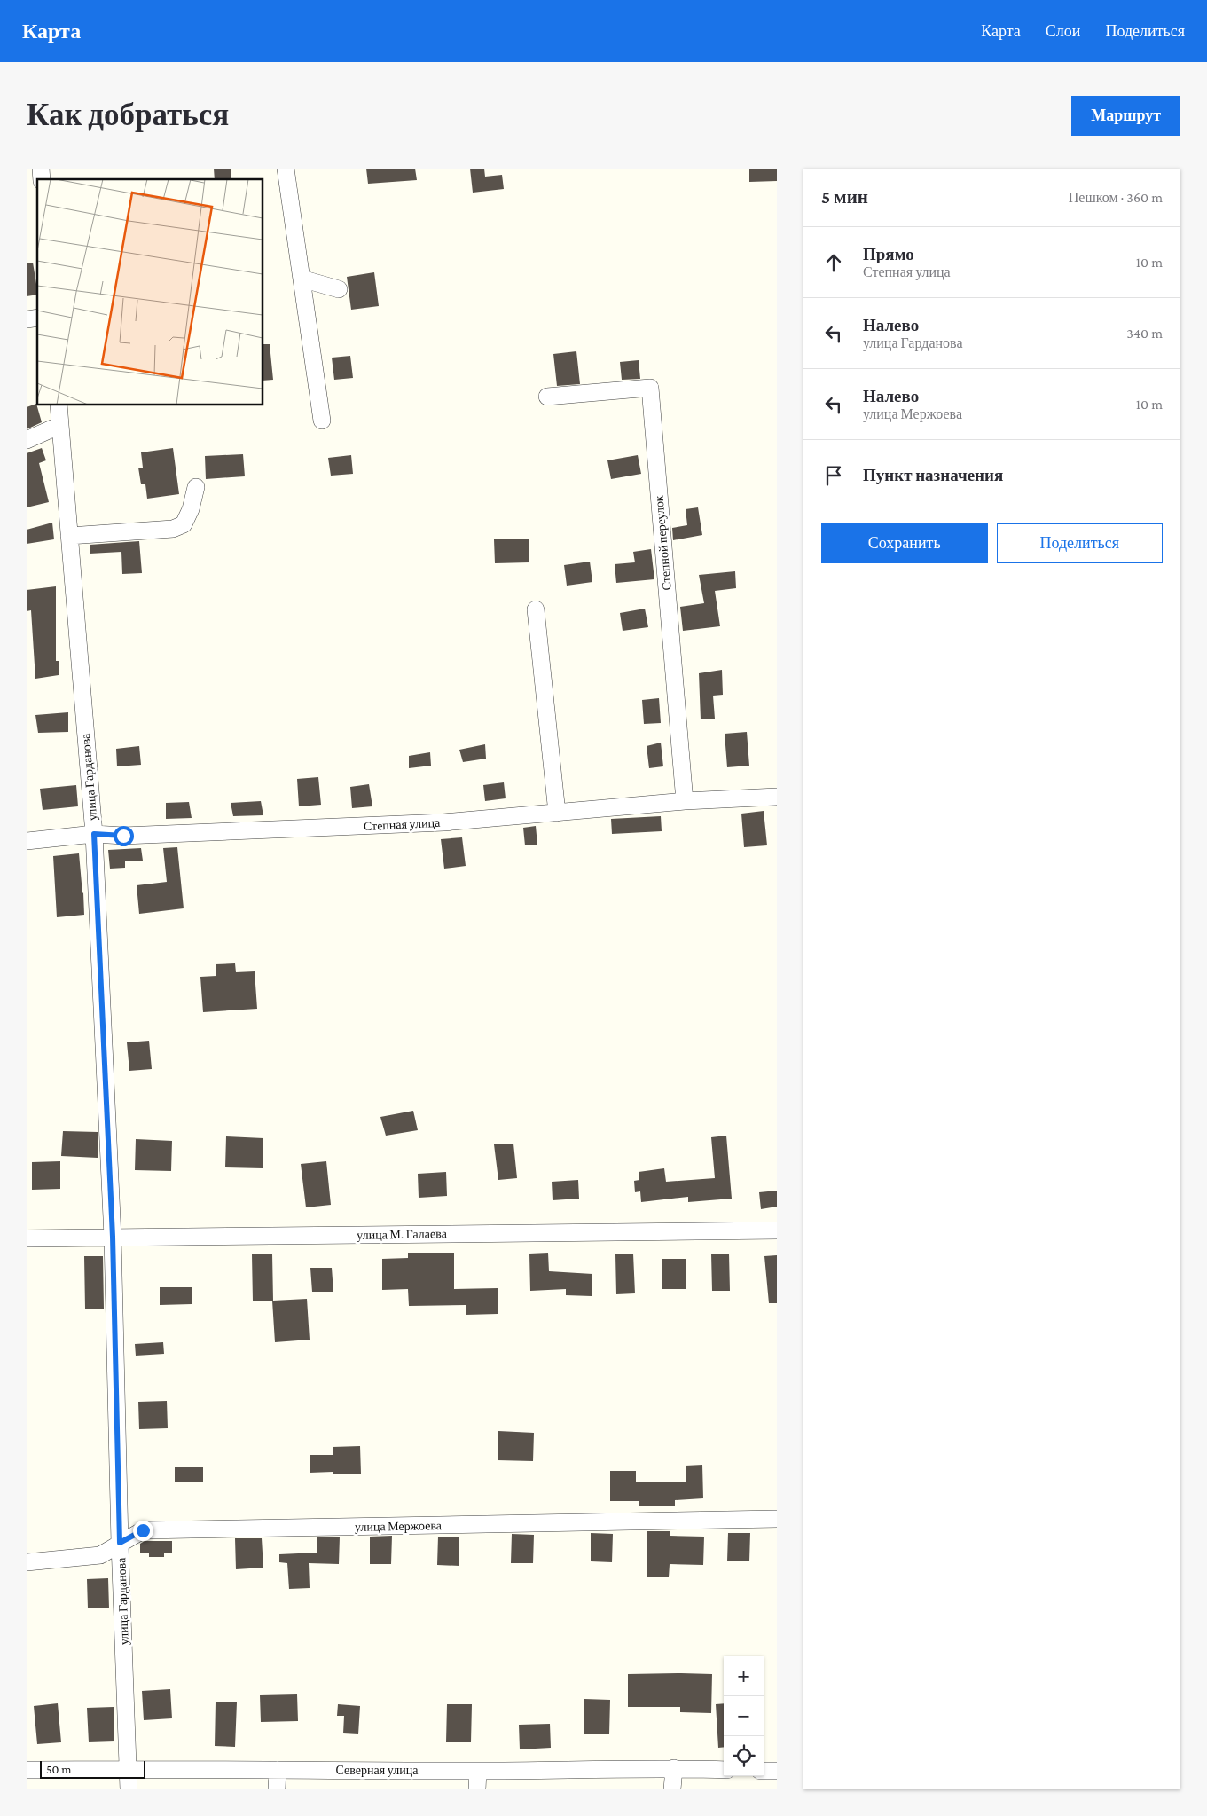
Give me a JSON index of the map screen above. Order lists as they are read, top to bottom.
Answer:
{
  "streets": {
    "street": [
      "Степной переулок",
      "улица Гарданова",
      "Степная улица",
      "улица М. Галаева",
      "улица Мержоева",
      "Северная улица"
    ]
  },
  "crossings": [
    ["Степной переулок", "Степная улица"],
    ["улица Гарданова", "Степная улица"],
    ["улица Гарданова", "улица М. Галаева"],
    ["улица Гарданова", "улица Мержоева"],
    ["улица Гарданова", "Северная улица"]
  ],
  "scale_bar": "50 m",
  "page": {
    "header": "Карта",
    "nav": ["Карта", "Слои", "Поделиться"],
    "buttons": [
      "Маршрут",
      ["Сохранить", "Поделиться"]
    ],
    "title": "Как добраться",
    "heading": ["5 мин", "Пешком · 360 m"],
    "list": [
      ["Прямо", "Степная улица", "10 m"],
      ["Налево", "улица Гарданова", "340 m"],
      ["Налево", "улица Мержоева", "10 m"],
      "Пункт назначения"
    ],
    "map_buttons": ["+", "−"],
    "scale": "50 m"
  }
}
